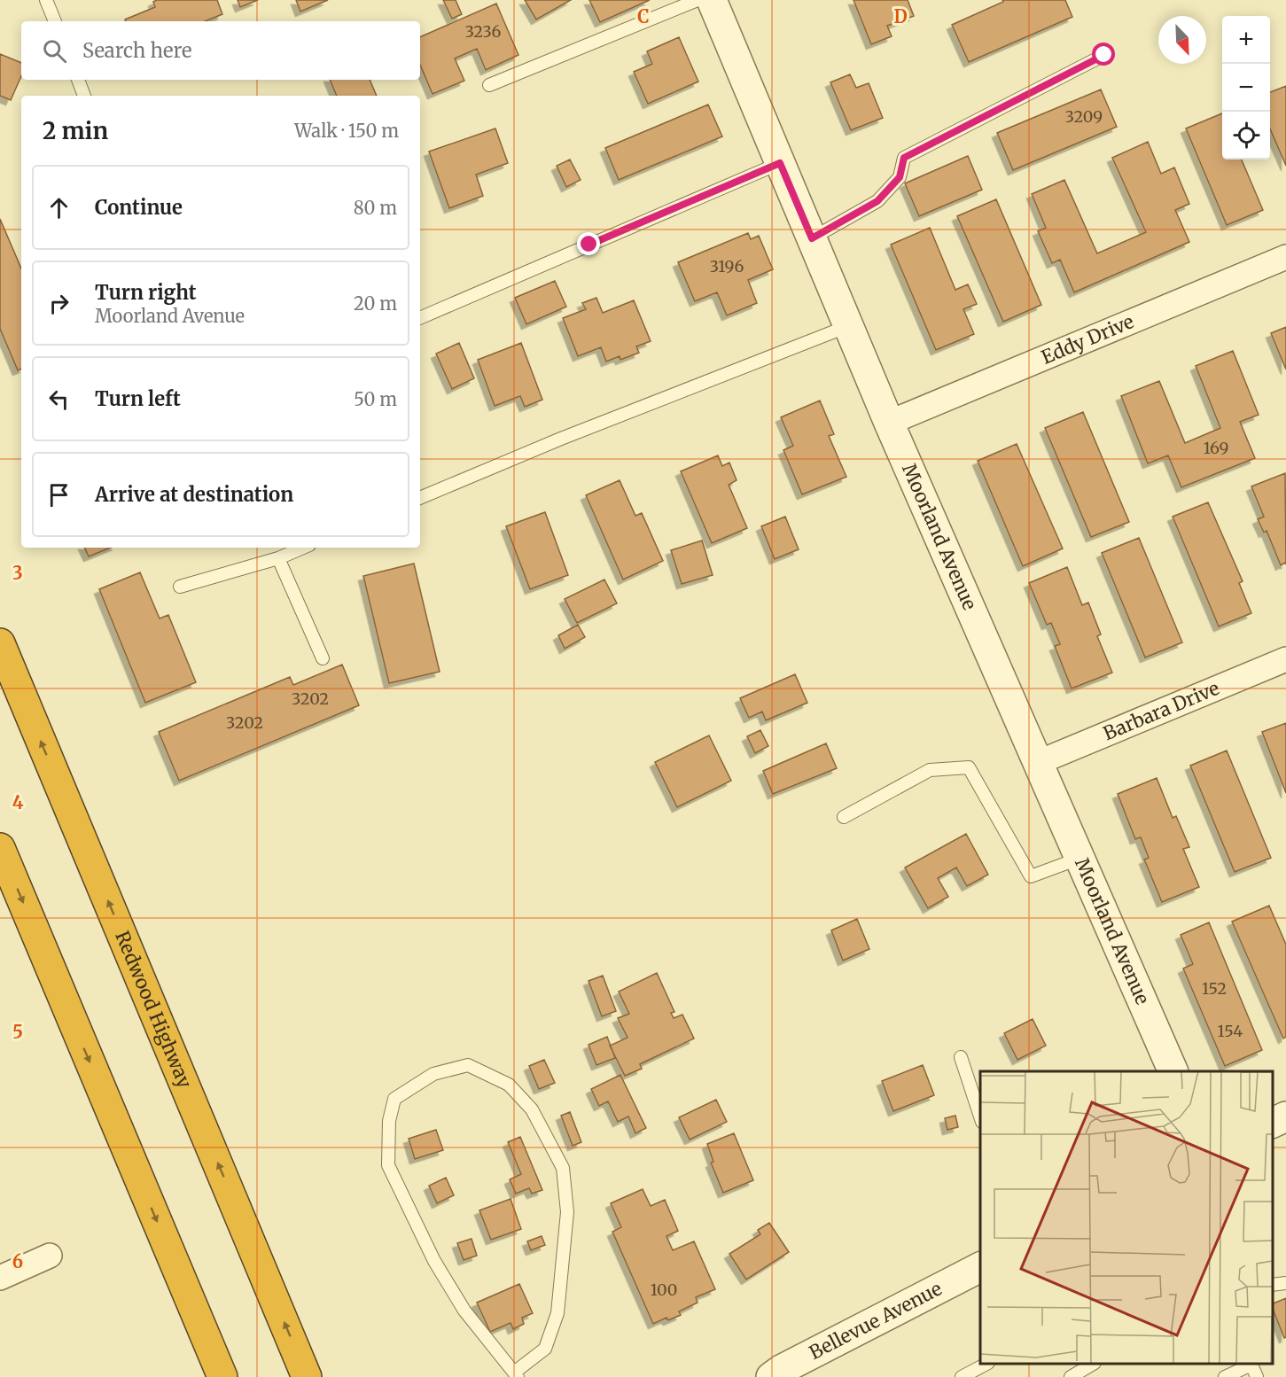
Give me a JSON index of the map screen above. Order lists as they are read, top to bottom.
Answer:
{
  "streets": {
    "highway": ["Redwood Highway"],
    "street": [
      "Eddy Drive",
      "Moorland Avenue",
      "Barbara Drive",
      "Bellevue Avenue"
    ]
  },
  "crossings": [
    ["Eddy Drive", "Moorland Avenue"],
    ["Moorland Avenue", "Barbara Drive"]
  ],
  "house_numbers": [
    "3236",
    "3209",
    "3196",
    "169",
    "3202",
    "3202",
    "152",
    "154",
    "100"
  ],
  "north": "bottom right",
  "page": {
    "map_buttons": ["+", "−"],
    "search": "Search here",
    "heading": ["2 min", "Walk · 150 m"],
    "list": [
      ["Continue", "80 m"],
      ["Turn right", "Moorland Avenue", "20 m"],
      ["Turn left", "50 m"],
      "Arrive at destination"
    ]
  },
  "grid": {
    "columns": ["C", "D"],
    "rows": [
      "3",
      "4",
      "5",
      "6"
    ]
  }
}
